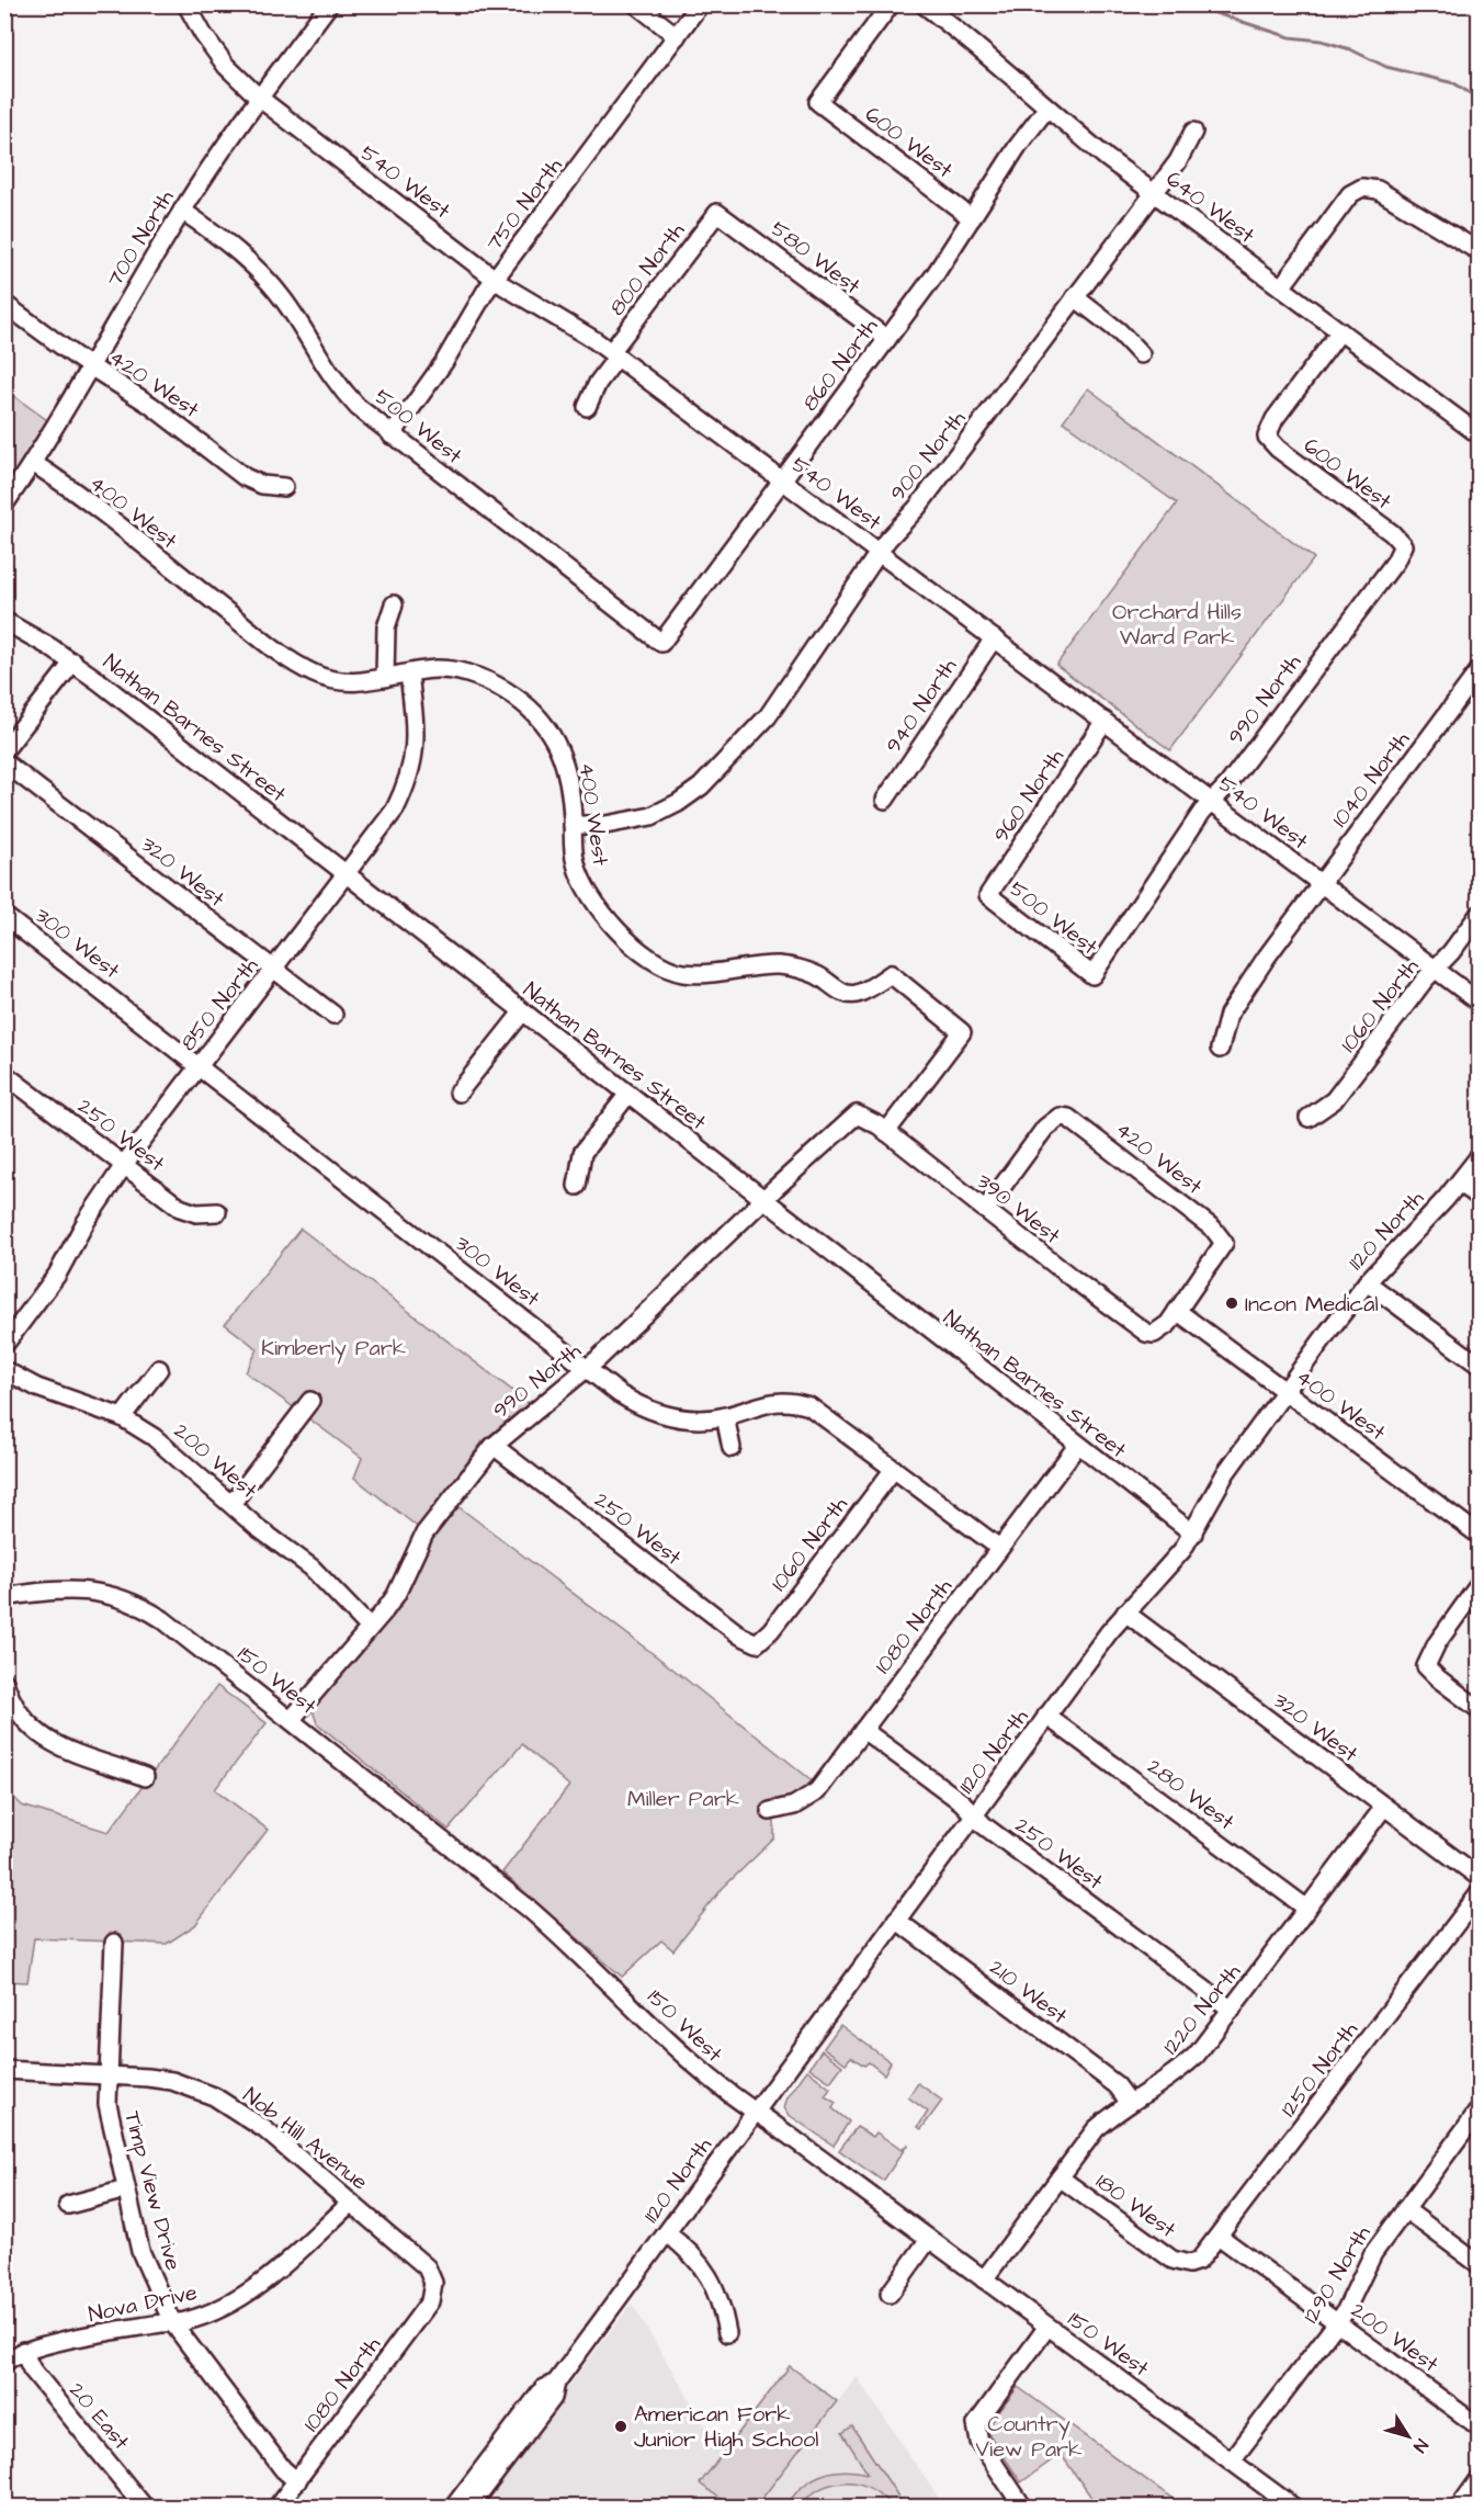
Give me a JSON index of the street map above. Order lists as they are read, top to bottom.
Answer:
{
  "streets": {
    "street": [
      "600 West",
      "540 West",
      "750 North",
      "640 West",
      "700 North",
      "580 West",
      "800 North",
      "860 North",
      "420 West",
      "500 West",
      "900 North",
      "400 West",
      "990 North",
      "940 North",
      "Nathan Barnes Street",
      "1040 North",
      "960 North",
      "320 West",
      "300 West",
      "850 North",
      "1060 North",
      "250 West",
      "390 West",
      "1120 North",
      "200 West",
      "1080 North",
      "150 West",
      "280 West",
      "210 West",
      "1220 North",
      "1250 North",
      "Nob Hill Avenue",
      "Timp View Drive",
      "180 West",
      "1290 North",
      "Nova Drive",
      "20 East"
    ]
  },
  "crossings": [
    ["600 West", "640 West"],
    ["600 West", "860 North"],
    ["600 West", "990 North"],
    ["540 West", "750 North"],
    ["540 West", "700 North"],
    ["540 West", "800 North"],
    ["540 West", "860 North"],
    ["540 West", "900 North"],
    ["540 West", "990 North"],
    ["540 West", "940 North"],
    ["540 West", "1040 North"],
    ["540 West", "960 North"],
    ["540 West", "1060 North"],
    ["750 North", "500 West"],
    ["640 West", "860 North"],
    ["640 West", "900 North"],
    ["700 North", "420 West"],
    ["700 North", "500 West"],
    ["700 North", "400 West"],
    ["580 West", "800 North"],
    ["580 West", "860 North"],
    ["860 North", "500 West"],
    ["420 West", "400 West"],
    ["420 West", "390 West"],
    ["500 West", "990 North"],
    ["500 West", "960 North"],
    ["900 North", "400 West"],
    ["400 West", "850 North"],
    ["400 West", "390 West"],
    ["400 West", "1120 North"],
    ["990 North", "Nathan Barnes Street"],
    ["990 North", "300 West"],
    ["990 North", "250 West"],
    ["990 North", "390 West"],
    ["990 North", "200 West"],
    ["990 North", "150 West"],
    ["Nathan Barnes Street", "850 North"],
    ["Nathan Barnes Street", "1120 North"],
    ["Nathan Barnes Street", "1080 North"],
    ["320 West", "850 North"],
    ["320 West", "1120 North"],
    ["320 West", "1220 North"],
    ["300 West", "850 North"],
    ["300 West", "1060 North"],
    ["300 West", "1080 North"],
    ["850 North", "250 West"],
    ["1060 North", "250 West"],
    ["250 West", "1120 North"],
    ["250 West", "1080 North"],
    ["250 West", "1220 North"],
    ["1120 North", "150 West"],
    ["1120 North", "280 West"],
    ["1120 North", "210 West"],
    ["200 West", "1250 North"],
    ["200 West", "1290 North"],
    ["1080 North", "Nob Hill Avenue"],
    ["1080 North", "Timp View Drive"],
    ["150 West", "1220 North"],
    ["150 West", "1290 North"],
    ["280 West", "1220 North"],
    ["210 West", "1220 North"],
    ["1220 North", "180 West"],
    ["1250 North", "180 West"],
    ["Nob Hill Avenue", "Timp View Drive"],
    ["Nob Hill Avenue", "Nova Drive"],
    ["Timp View Drive", "Nova Drive"],
    ["Nova Drive", "20 East"]
  ],
  "parks": [
    "Orchard Hills Ward Park",
    "Kimberly Park",
    "Miller Park",
    "Country View Park"
  ],
  "places": ["Incon Medical", "American Fork Junior High School"],
  "north": "bottom right"
}
